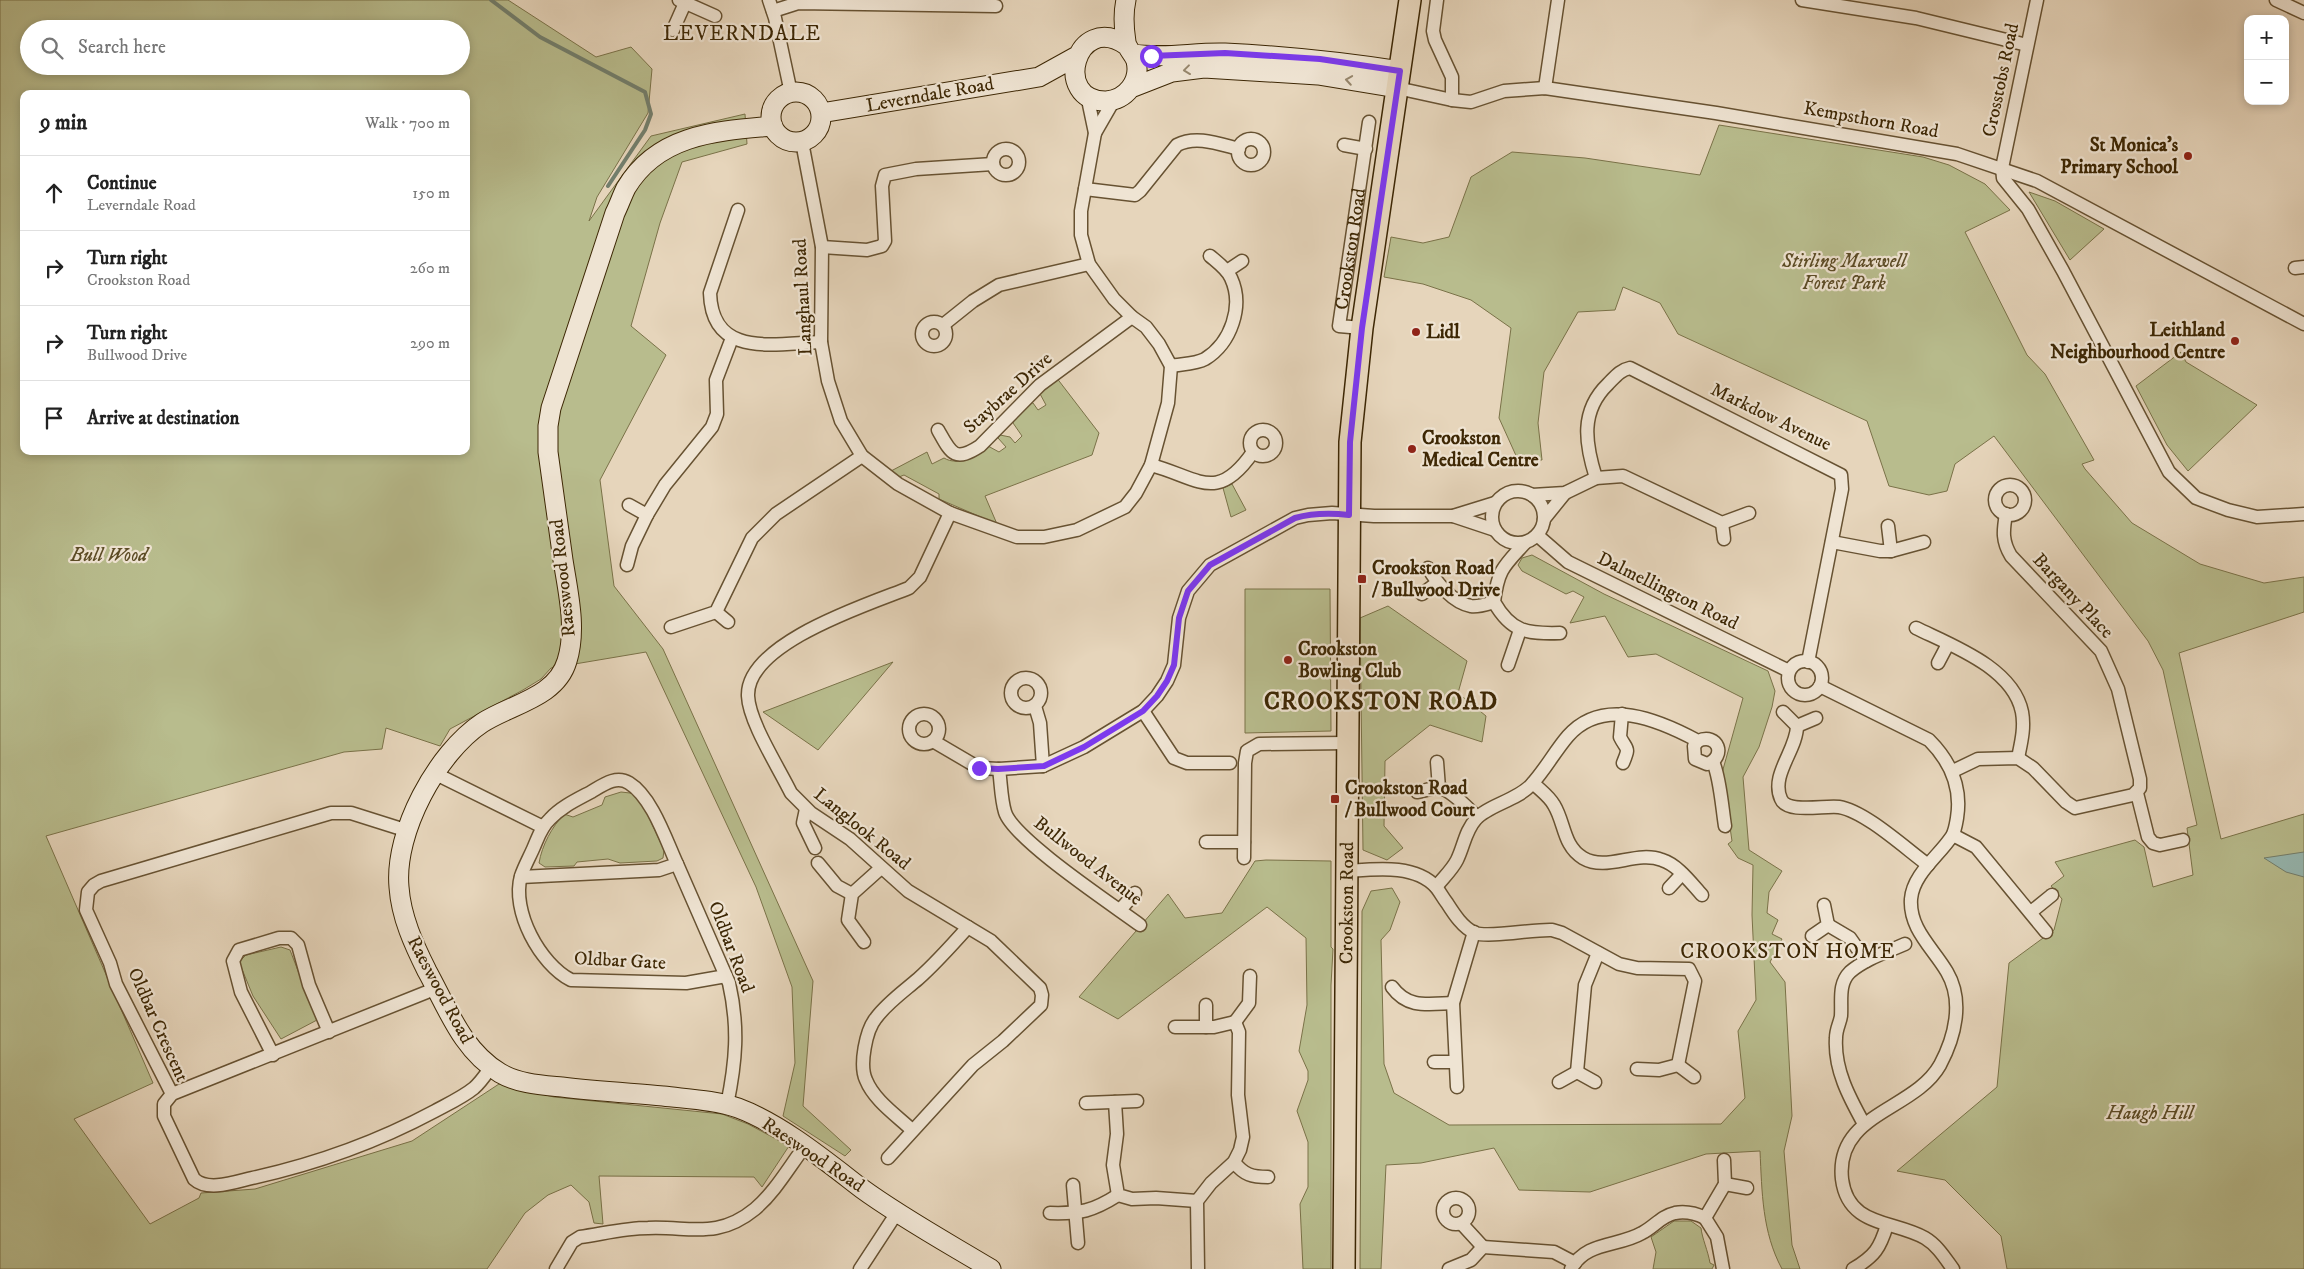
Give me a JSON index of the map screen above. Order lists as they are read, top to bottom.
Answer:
{
  "streets": {
    "main road": ["Crookston Road"],
    "street": [
      "Crosstobs Road",
      "Leverndale Road",
      "Kempsthorn Road",
      "Langhaul Road",
      "Staybrae Drive",
      "Markdow Avenue",
      "Raeswood Road",
      "Dalmellington Road",
      "Bargany Place",
      "Langlook Road",
      "Bullwood Avenue",
      "Oldbar Road",
      "Oldbar Gate",
      "Oldbar Crescent"
    ]
  },
  "crossings": [
    ["Crosstobs Road", "Kempsthorn Road"],
    ["Leverndale Road", "Langhaul Road"],
    ["Leverndale Road", "Raeswood Road"],
    ["Kempsthorn Road", "Crookston Road"],
    ["Langhaul Road", "Raeswood Road"],
    ["Langhaul Road", "Langlook Road"],
    ["Markdow Avenue", "Dalmellington Road"],
    ["Raeswood Road", "Oldbar Road"],
    ["Raeswood Road", "Oldbar Crescent"],
    ["Oldbar Road", "Oldbar Gate"]
  ],
  "districts": ["LEVERNDALE", "CROOKSTON ROAD", "CROOKSTON HOME"],
  "parks": ["Stirling Maxwell Forest Park", "Bull Wood", "Haugh Hill"],
  "places": {
    "other": [
      "St Monica's Primary School",
      "Lidl",
      "Leithland Neighbourhood Centre",
      "Crookston Medical Centre",
      "Crookston Bowling Club"
    ],
    "transit": ["Crookston Road / Bullwood Drive", "Crookston Road / Bullwood Court"]
  },
  "page": {
    "map_buttons": ["+", "−"],
    "search": "Search here",
    "heading": ["9 min", "Walk · 700 m"],
    "list": [
      ["Continue", "Leverndale Road", "150 m"],
      ["Turn right", "Crookston Road", "260 m"],
      ["Turn right", "Bullwood Drive", "290 m"],
      "Arrive at destination"
    ]
  }
}
